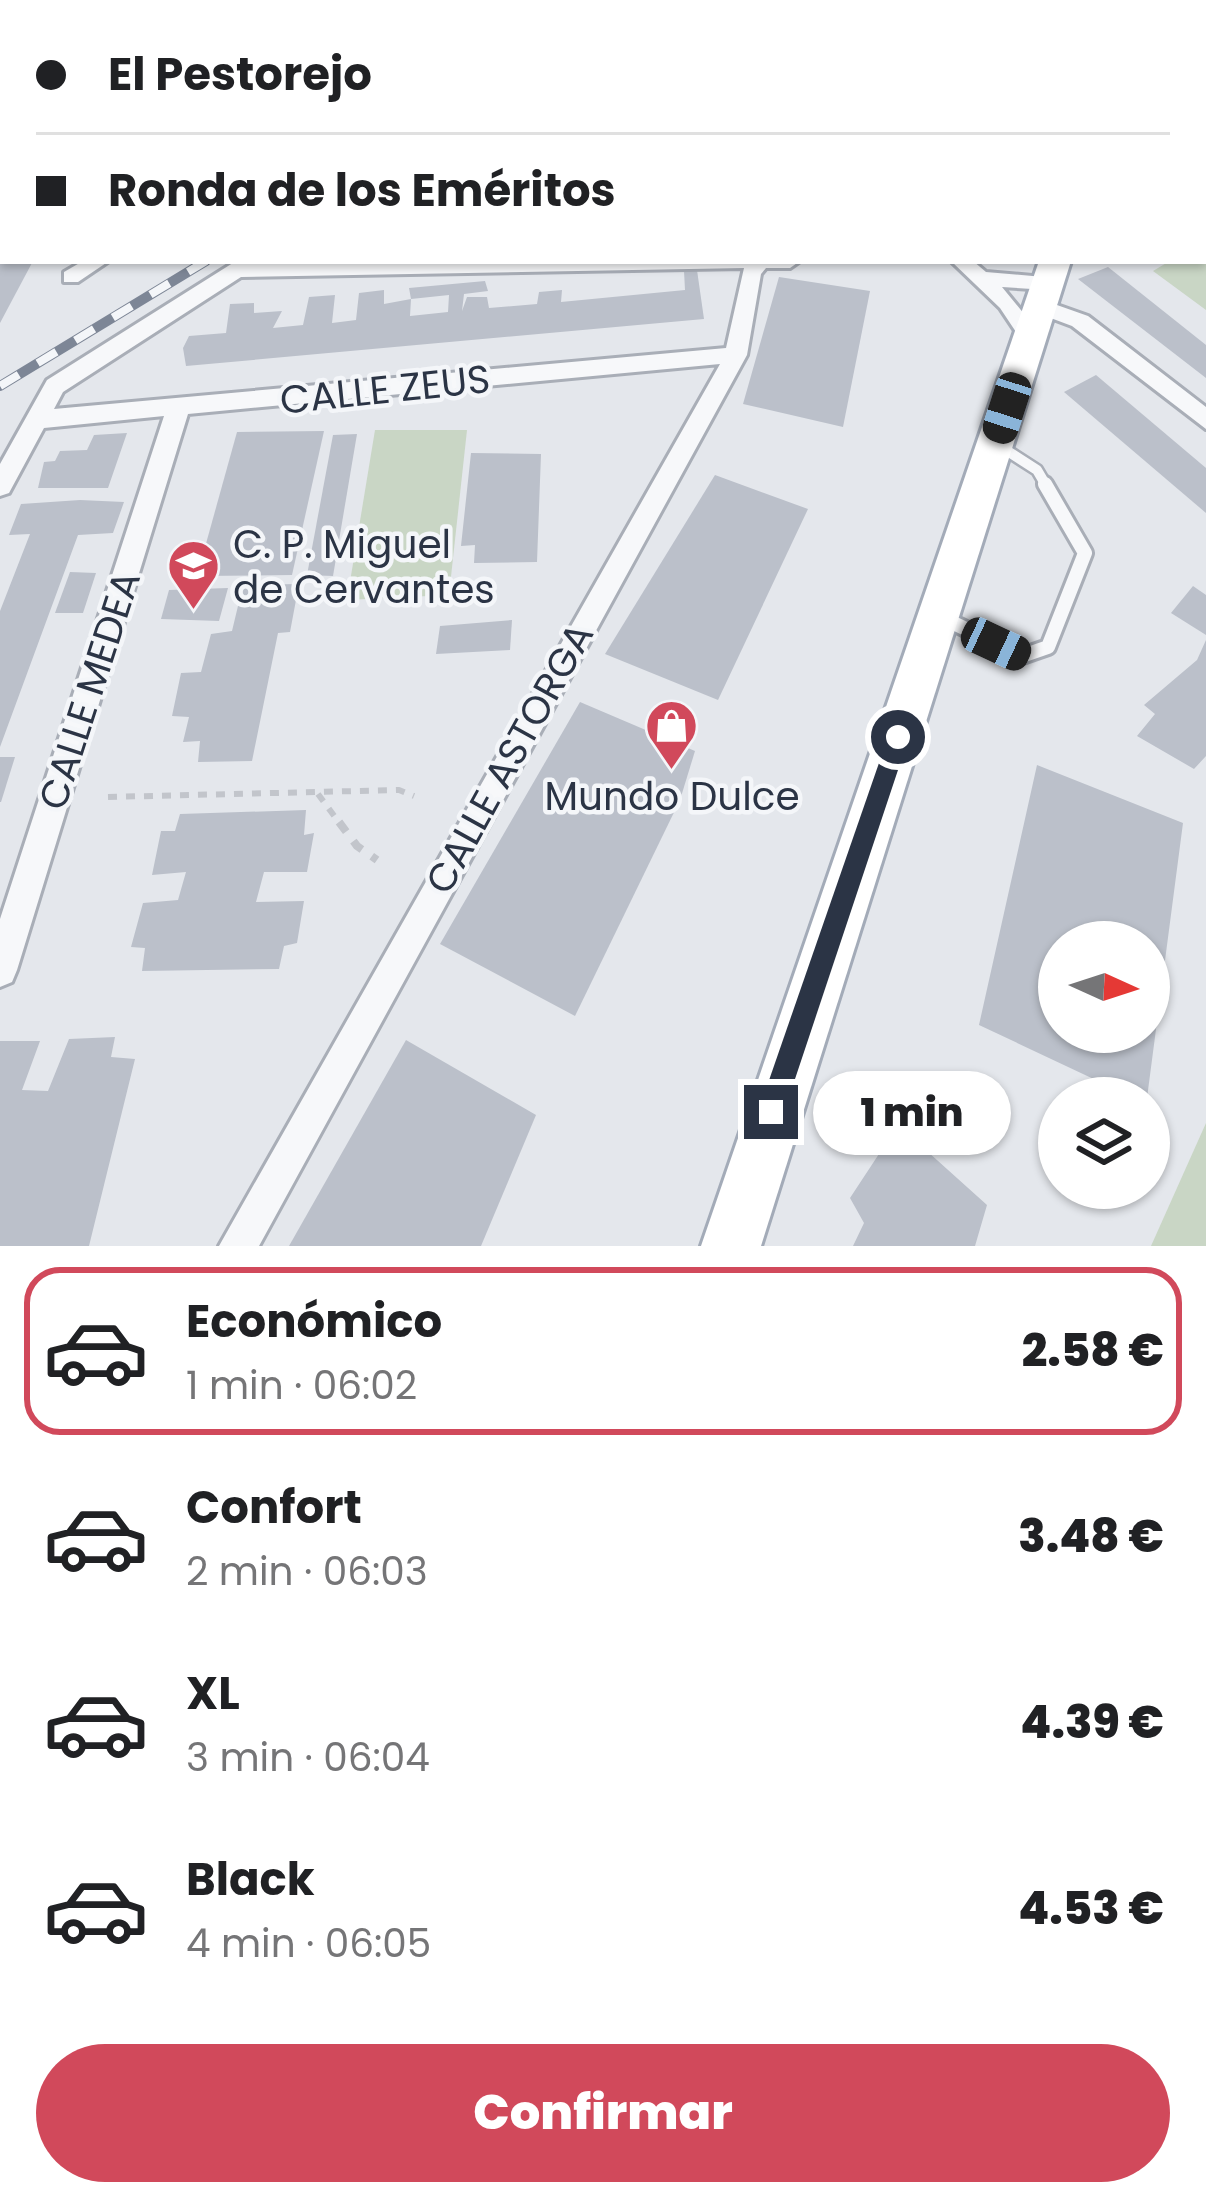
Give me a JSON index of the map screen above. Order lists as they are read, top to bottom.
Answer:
{
  "streets": {
    "street": ["CALLE ZEUS", "CALLE MEDEA", "CALLE ASTORGA"]
  },
  "crossings": [
    ["CALLE ZEUS", "CALLE MEDEA"],
    ["CALLE ZEUS", "CALLE ASTORGA"]
  ],
  "places": {
    "school or university": ["C. P. Miguel de Cervantes"],
    "shop": ["Mundo Dulce"]
  },
  "north": "right",
  "page": {
    "banner": ["El Pestorejo", "Ronda de los Eméritos"],
    "bubble": "1 min",
    "list": [
      {
        "name": "Económico",
        "note": "1 min · 06:02",
        "value": "2.58 €"
      },
      {
        "name": "Confort",
        "note": "2 min · 06:03",
        "value": "3.48 €"
      },
      {
        "name": "XL",
        "note": "3 min · 06:04",
        "value": "4.39 €"
      },
      {
        "name": "Black",
        "note": "4 min · 06:05",
        "value": "4.53 €"
      }
    ],
    "buttons": "Confirmar"
  }
}
